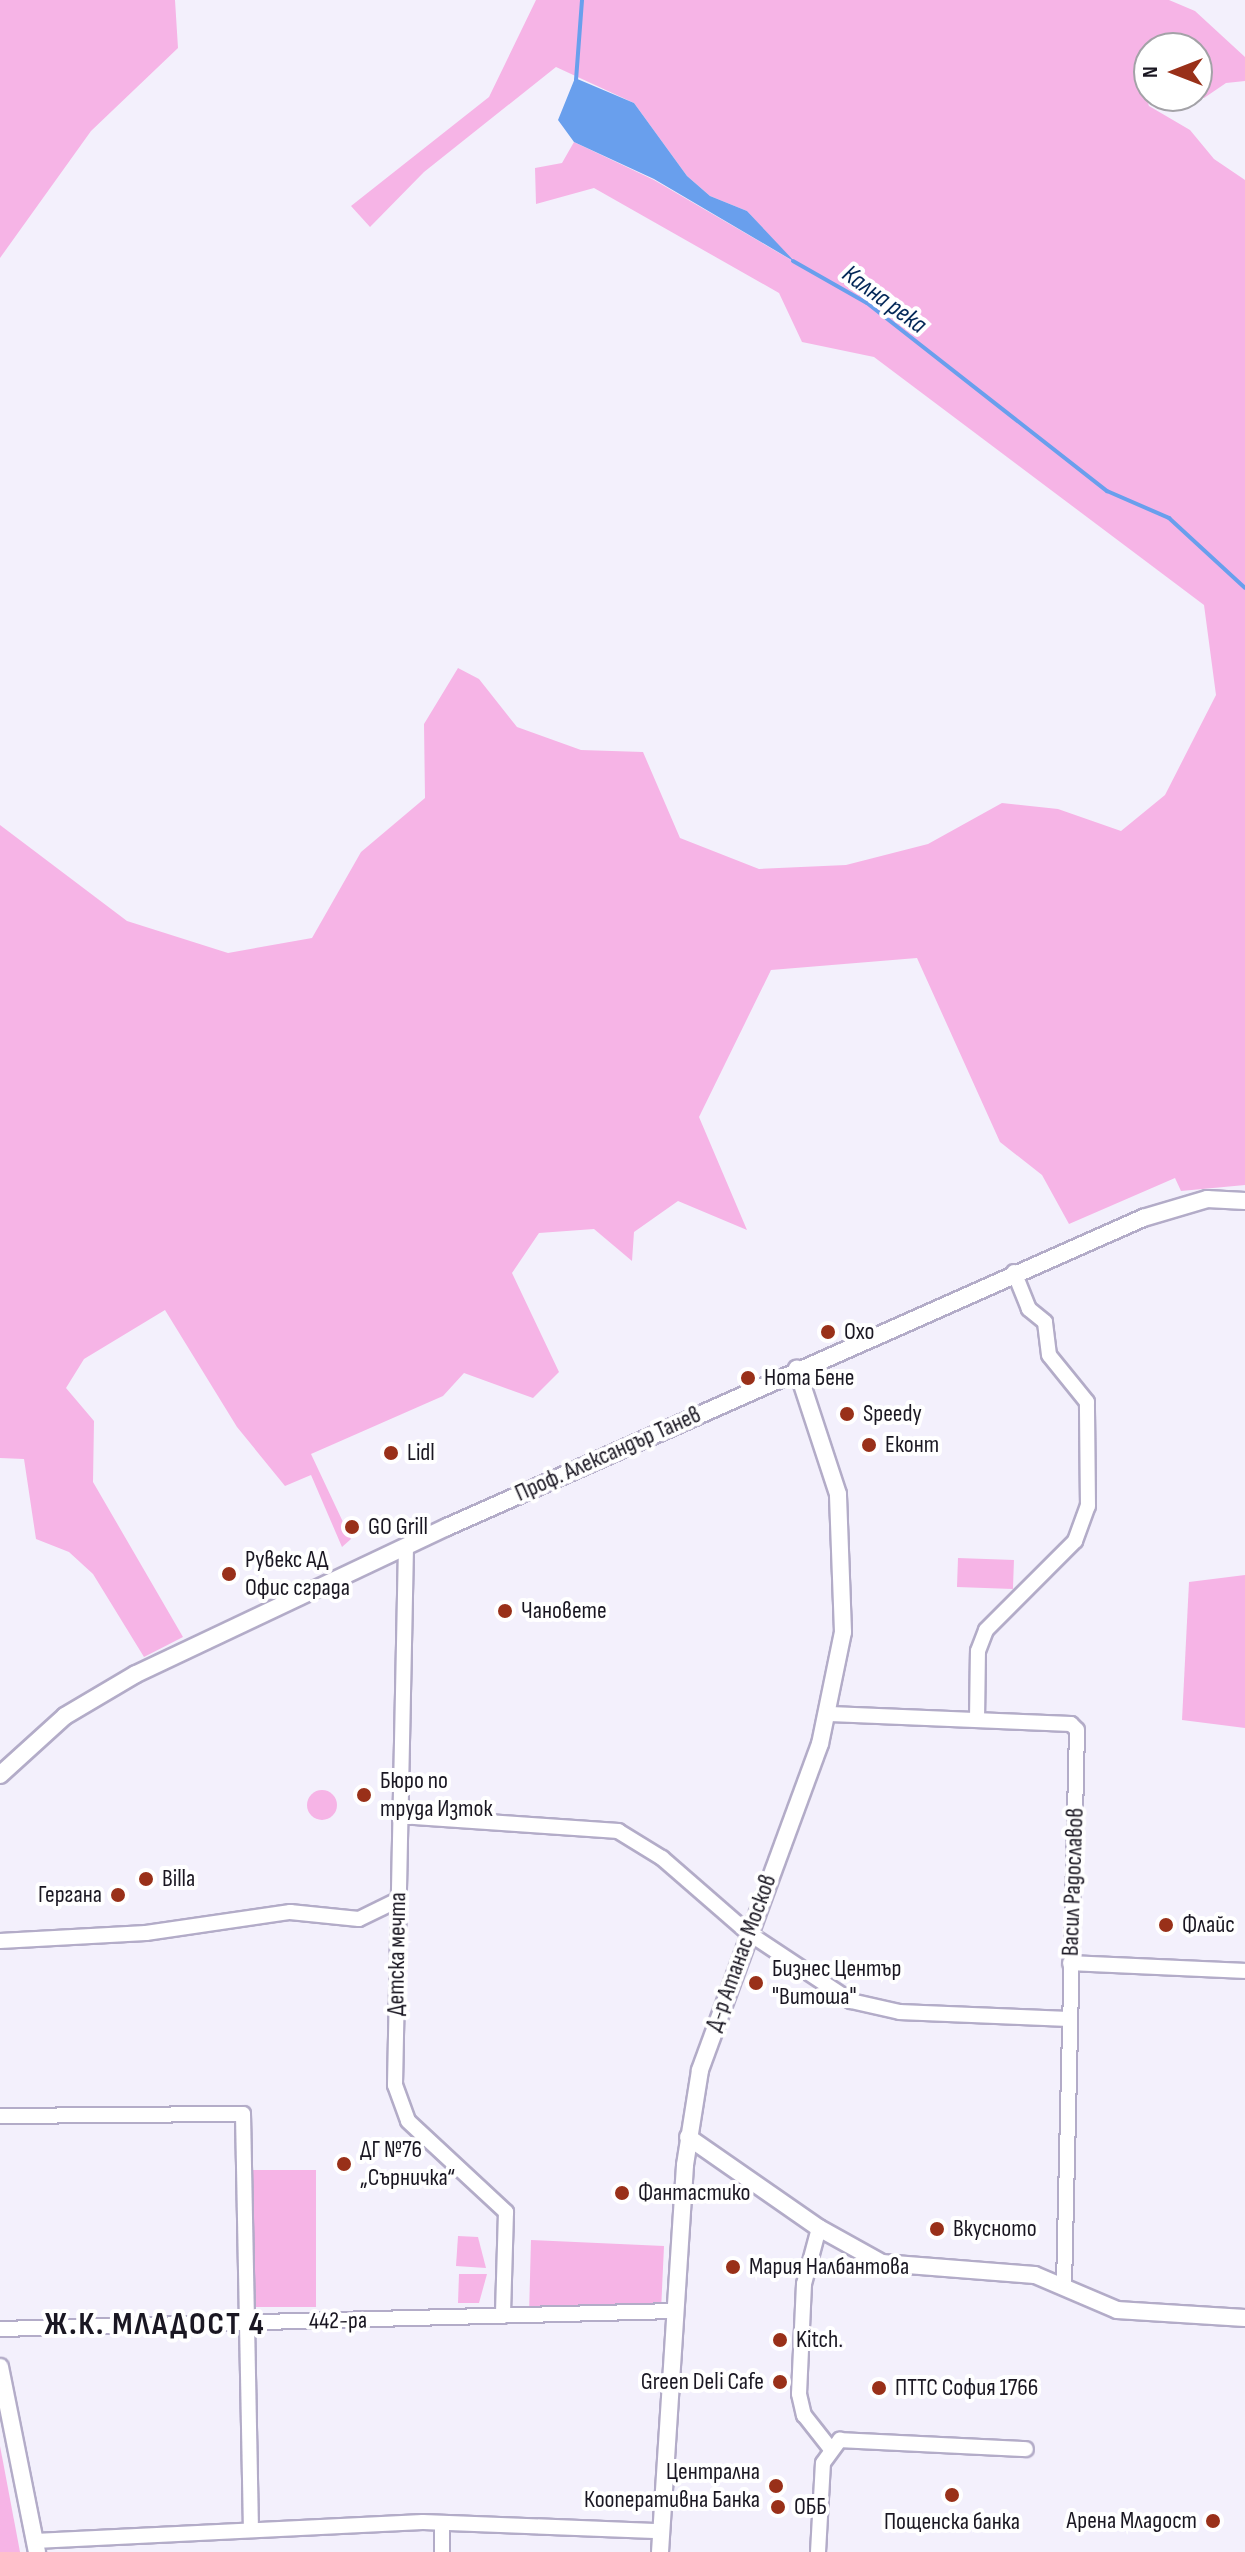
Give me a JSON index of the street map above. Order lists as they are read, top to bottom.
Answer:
{
  "streets": {
    "street": [
      "Проф. Александър Танев",
      "Васил Радославов",
      "Д-р Атанас Москов",
      "Детска мечта",
      "442-ра"
    ]
  },
  "crossings": [
    ["Проф. Александър Танев", "Д-р Атанас Москов"],
    ["Проф. Александър Танев", "Детска мечта"],
    ["Васил Радославов", "Д-р Атанас Москов"],
    ["Д-р Атанас Москов", "442-ра"],
    ["Детска мечта", "442-ра"]
  ],
  "districts": ["Ж.К. МЛАДОСТ 4"],
  "water": ["Кална река"],
  "places": [
    "Охо",
    "Нота Бене",
    "Speedy",
    "Еконт",
    "Lidl",
    "GO Grill",
    "Рувекс АД Офис сграда",
    "Чановете",
    "Бюро по труда Изток",
    "Billa",
    "Гергана",
    "Флайс",
    "Бизнес Център \"Витоша\"",
    "ДГ №76 „Сърничка“",
    "Фантастико",
    "Вкусното",
    "Мария Налбантова",
    "Kitch.",
    "Green Deli Cafe",
    "ПТТС София 1766",
    "Централна Кооперативна Банка",
    "Пощенска банка",
    "ОББ",
    "Арена Младост"
  ],
  "north": "left"
}
